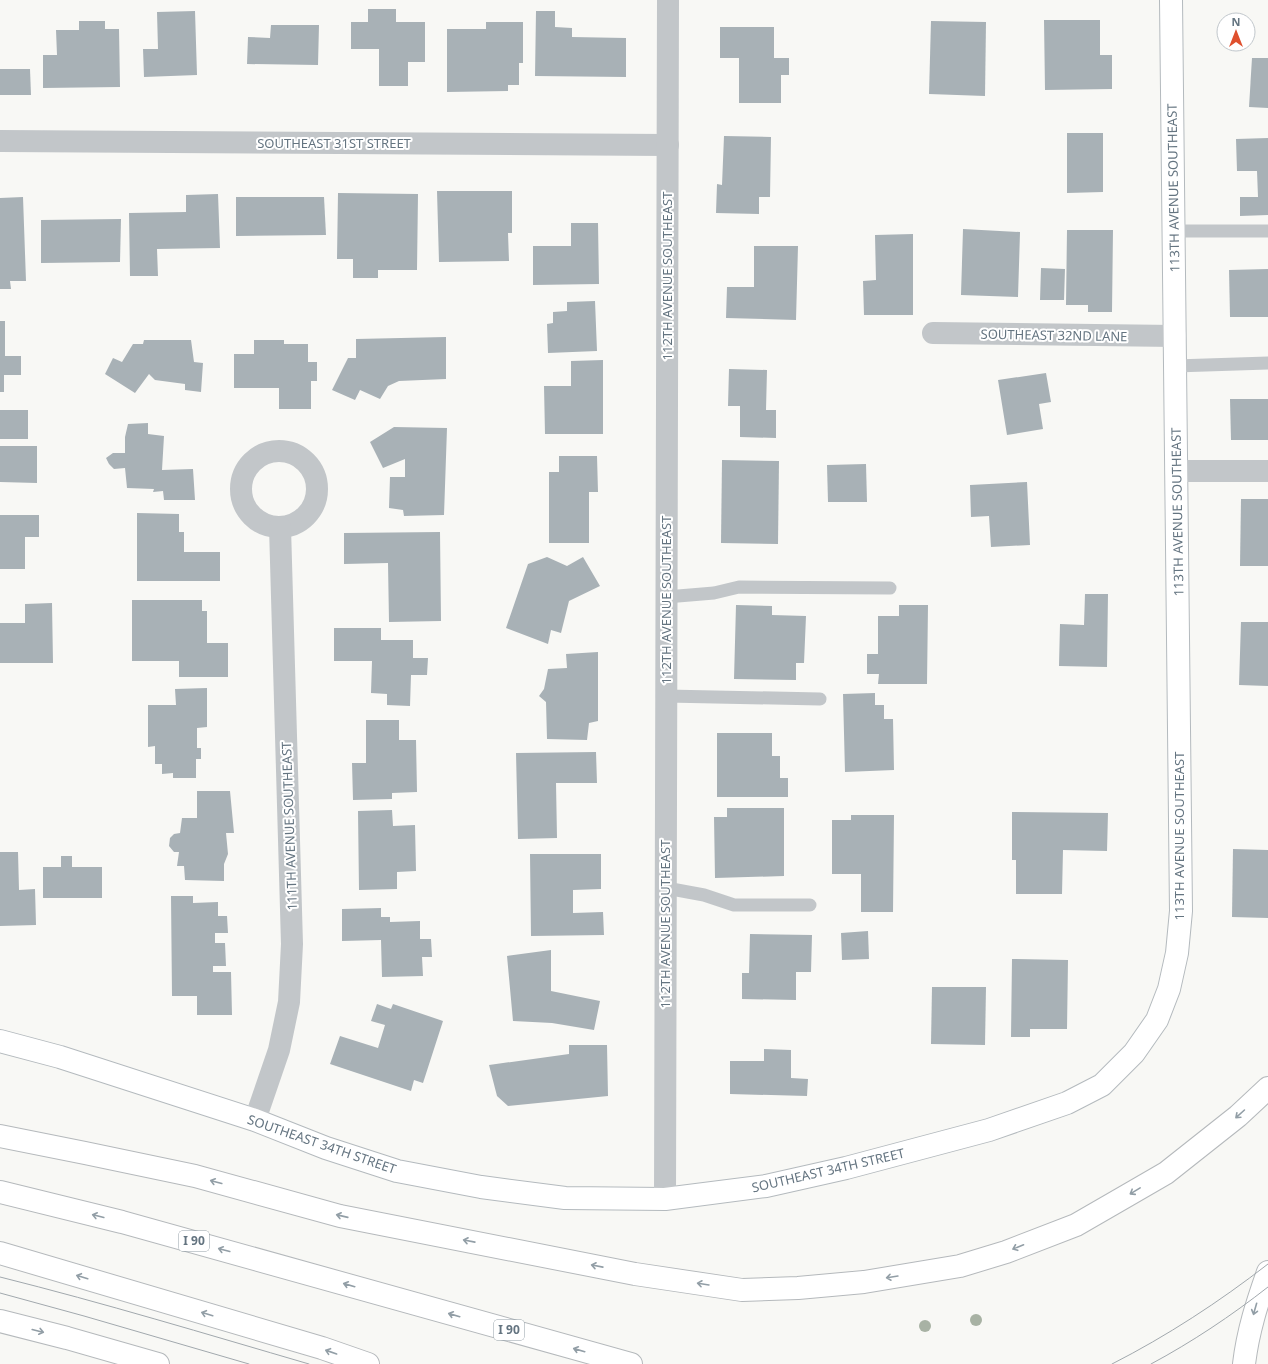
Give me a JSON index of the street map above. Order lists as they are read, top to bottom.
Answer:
{
  "streets": {
    "main road": ["113TH AVENUE SOUTHEAST", "SOUTHEAST 34TH STREET", "I 90"],
    "street": [
      "SOUTHEAST 31ST STREET",
      "112TH AVENUE SOUTHEAST",
      "SOUTHEAST 32ND LANE",
      "111TH AVENUE SOUTHEAST"
    ]
  },
  "crossings": [
    ["SOUTHEAST 31ST STREET", "112TH AVENUE SOUTHEAST"],
    ["113TH AVENUE SOUTHEAST", "SOUTHEAST 32ND LANE"],
    ["113TH AVENUE SOUTHEAST", "SOUTHEAST 34TH STREET"],
    ["112TH AVENUE SOUTHEAST", "SOUTHEAST 34TH STREET"],
    ["111TH AVENUE SOUTHEAST", "SOUTHEAST 34TH STREET"]
  ],
  "north": "top"
}
